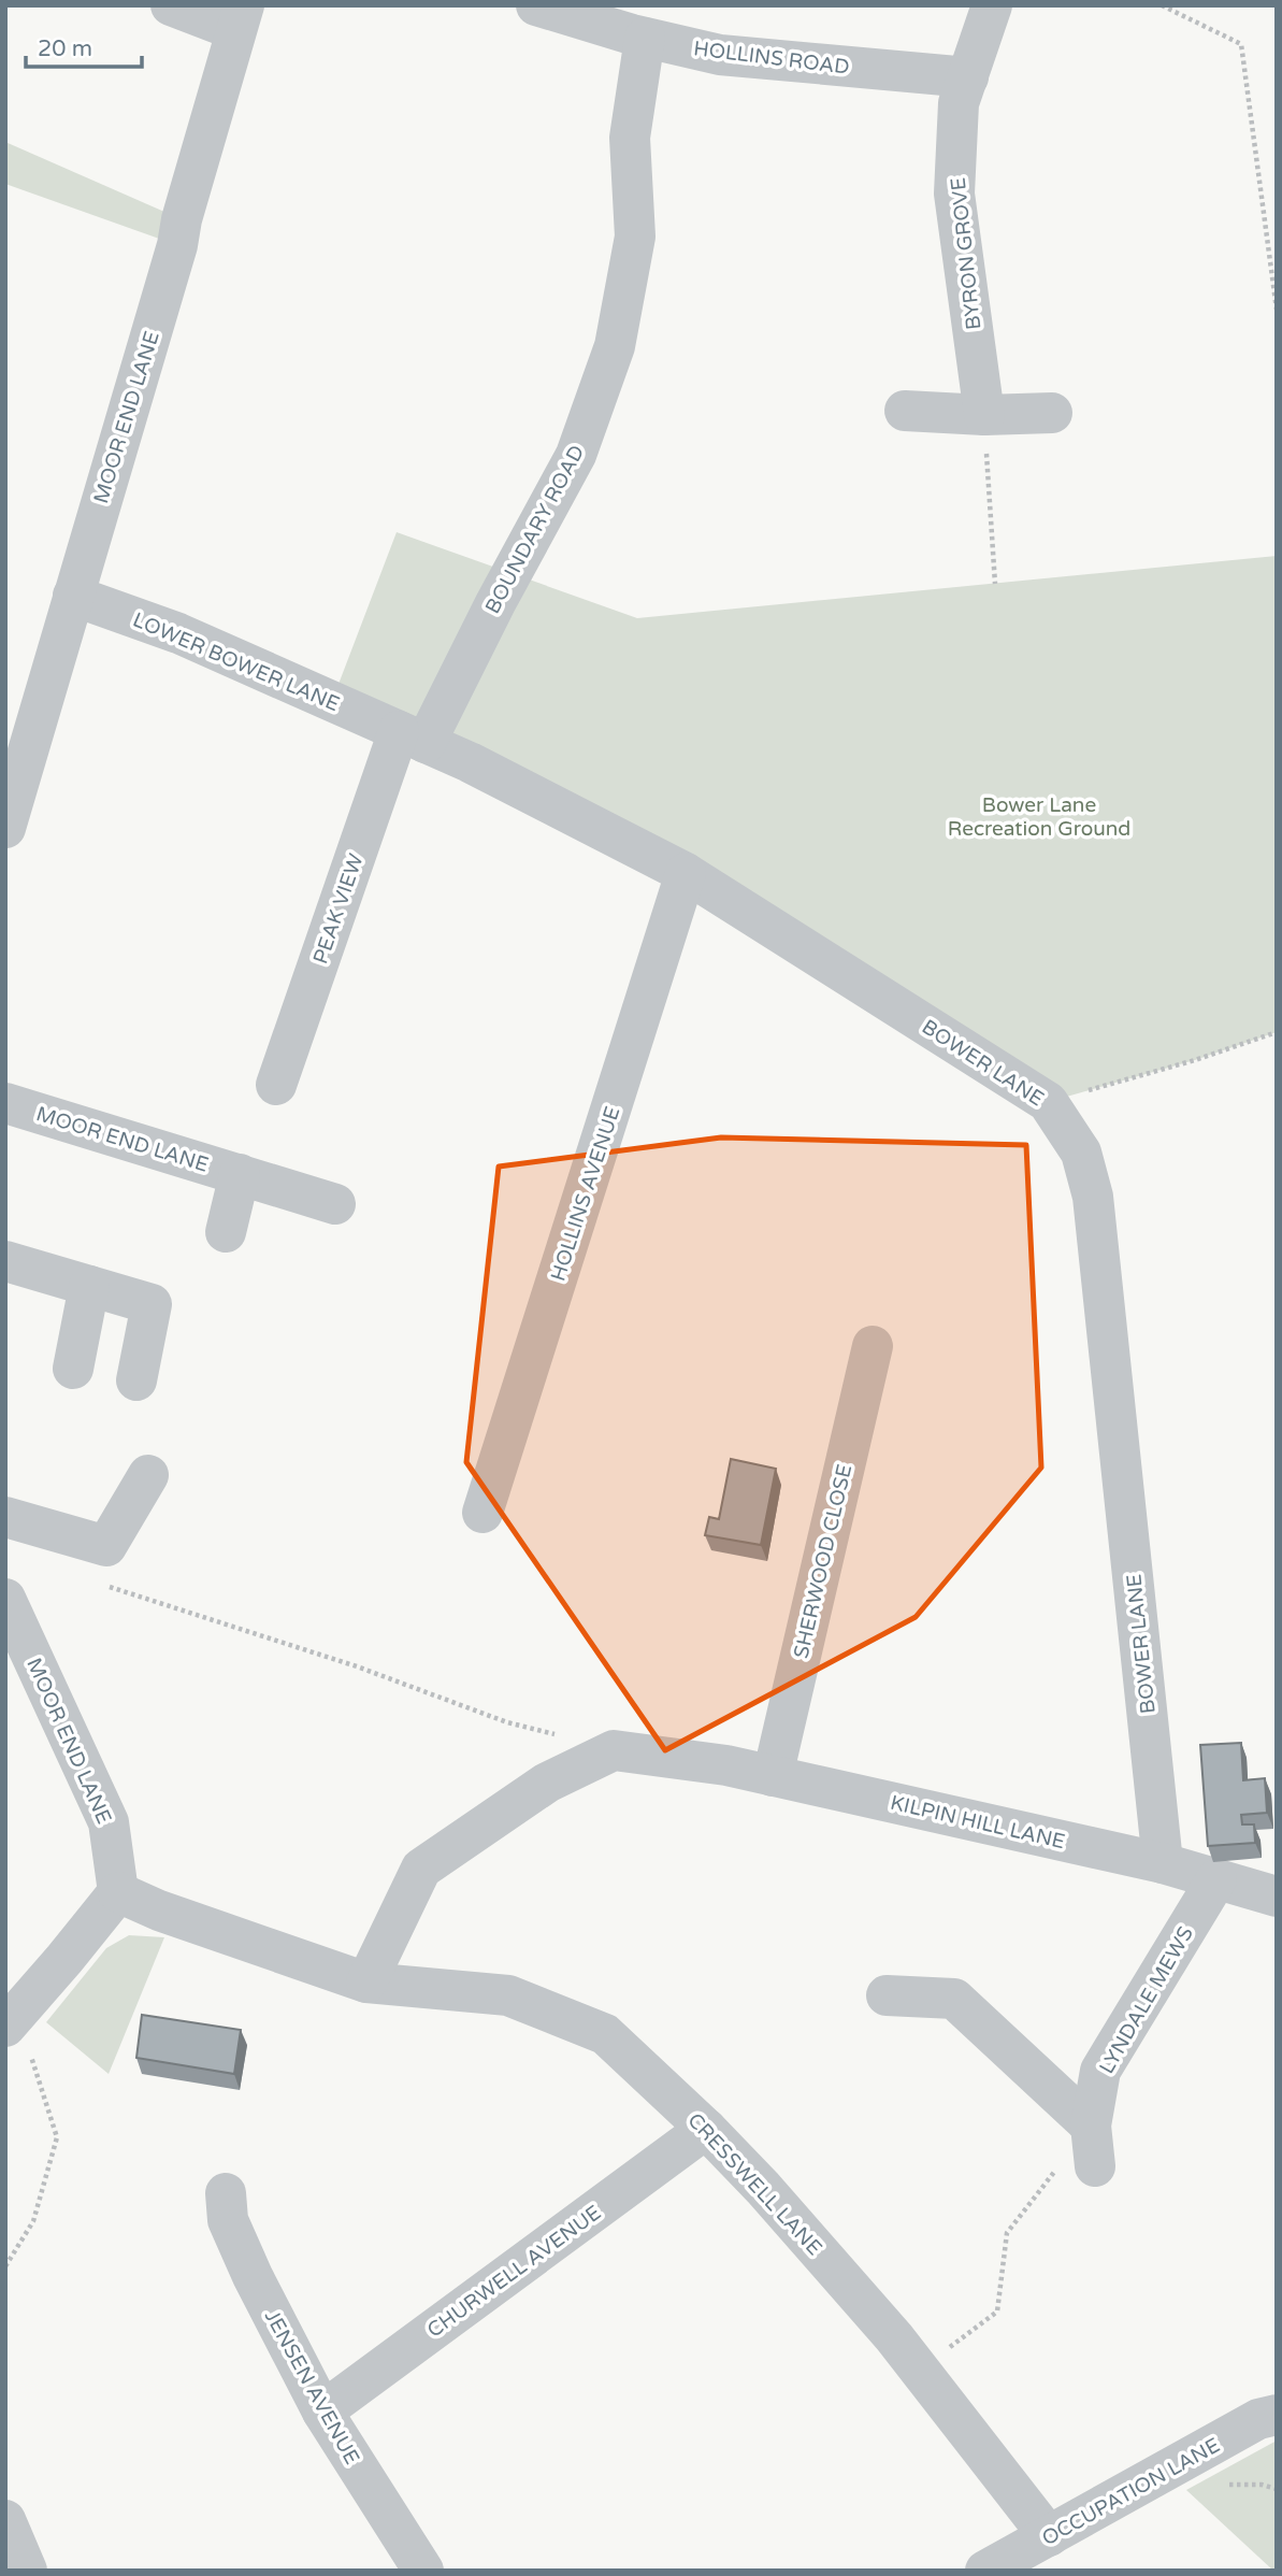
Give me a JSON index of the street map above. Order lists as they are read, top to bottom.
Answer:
{
  "streets": {
    "street": [
      "HOLLINS ROAD",
      "BYRON GROVE",
      "MOOR END LANE",
      "BOUNDARY ROAD",
      "LOWER BOWER LANE",
      "PEAK VIEW",
      "BOWER LANE",
      "HOLLINS AVENUE",
      "SHERWOOD CLOSE",
      "KILPIN HILL LANE",
      "LYNDALE MEWS",
      "CRESSWELL LANE",
      "CHURWELL AVENUE",
      "JENSEN AVENUE",
      "OCCUPATION LANE"
    ]
  },
  "crossings": [
    ["HOLLINS ROAD", "BYRON GROVE"],
    ["HOLLINS ROAD", "BOUNDARY ROAD"],
    ["MOOR END LANE", "LOWER BOWER LANE"],
    ["MOOR END LANE", "CRESSWELL LANE"],
    ["BOUNDARY ROAD", "LOWER BOWER LANE"],
    ["BOUNDARY ROAD", "PEAK VIEW"],
    ["BOUNDARY ROAD", "BOWER LANE"],
    ["LOWER BOWER LANE", "PEAK VIEW"],
    ["LOWER BOWER LANE", "BOWER LANE"],
    ["PEAK VIEW", "BOWER LANE"],
    ["BOWER LANE", "HOLLINS AVENUE"],
    ["BOWER LANE", "KILPIN HILL LANE"],
    ["SHERWOOD CLOSE", "KILPIN HILL LANE"],
    ["KILPIN HILL LANE", "LYNDALE MEWS"],
    ["CRESSWELL LANE", "CHURWELL AVENUE"],
    ["CRESSWELL LANE", "OCCUPATION LANE"],
    ["CHURWELL AVENUE", "JENSEN AVENUE"]
  ],
  "parks": ["Bower Lane Recreation Ground"],
  "scale_bar": "20 m"
}
